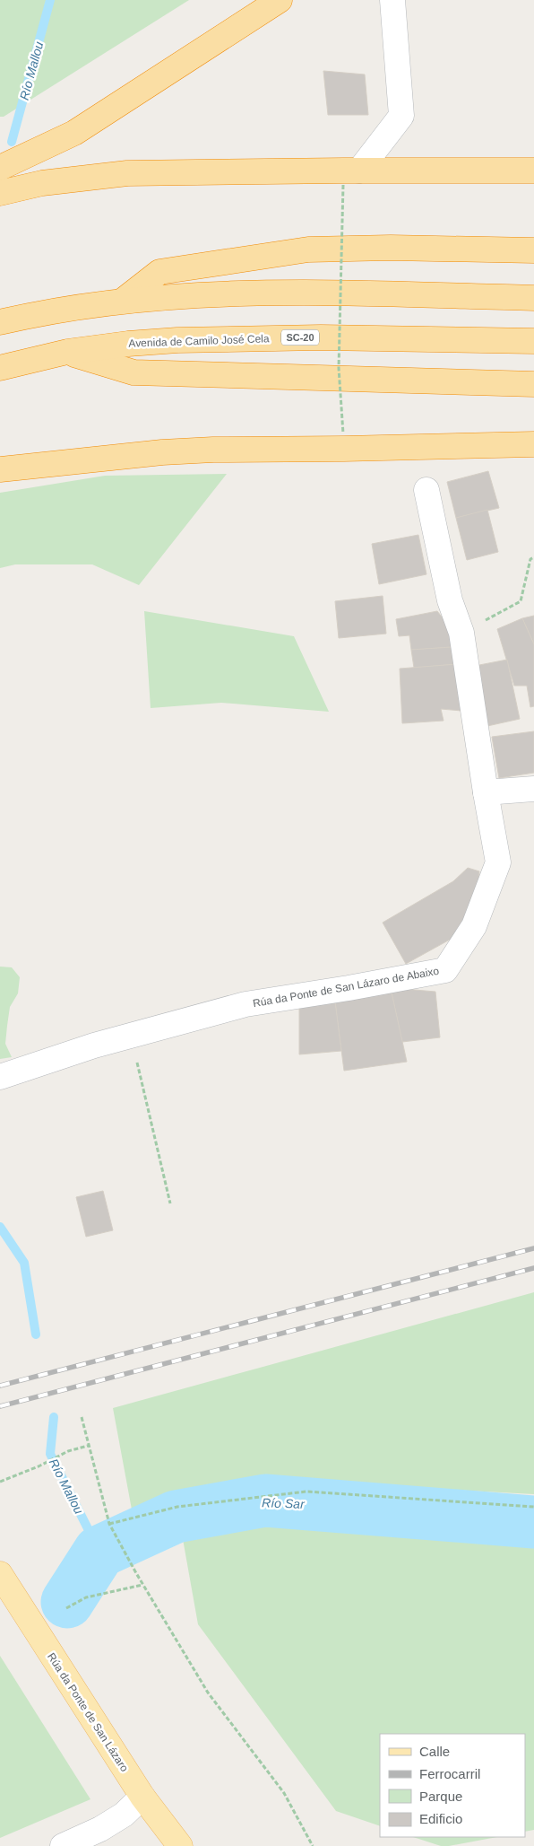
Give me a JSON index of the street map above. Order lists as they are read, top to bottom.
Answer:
{
  "streets": {
    "highway": ["SC-20", "Avenida de Camilo José Cela"],
    "main road": ["Rúa da Ponte de San Lázaro"],
    "street": ["Rúa da Ponte de San Lázaro de Abaixo"]
  },
  "water": ["Río Mallou", "Río Sar"],
  "legend": [
    "Calle",
    "Ferrocarril",
    "Parque",
    "Edificio"
  ]
}
